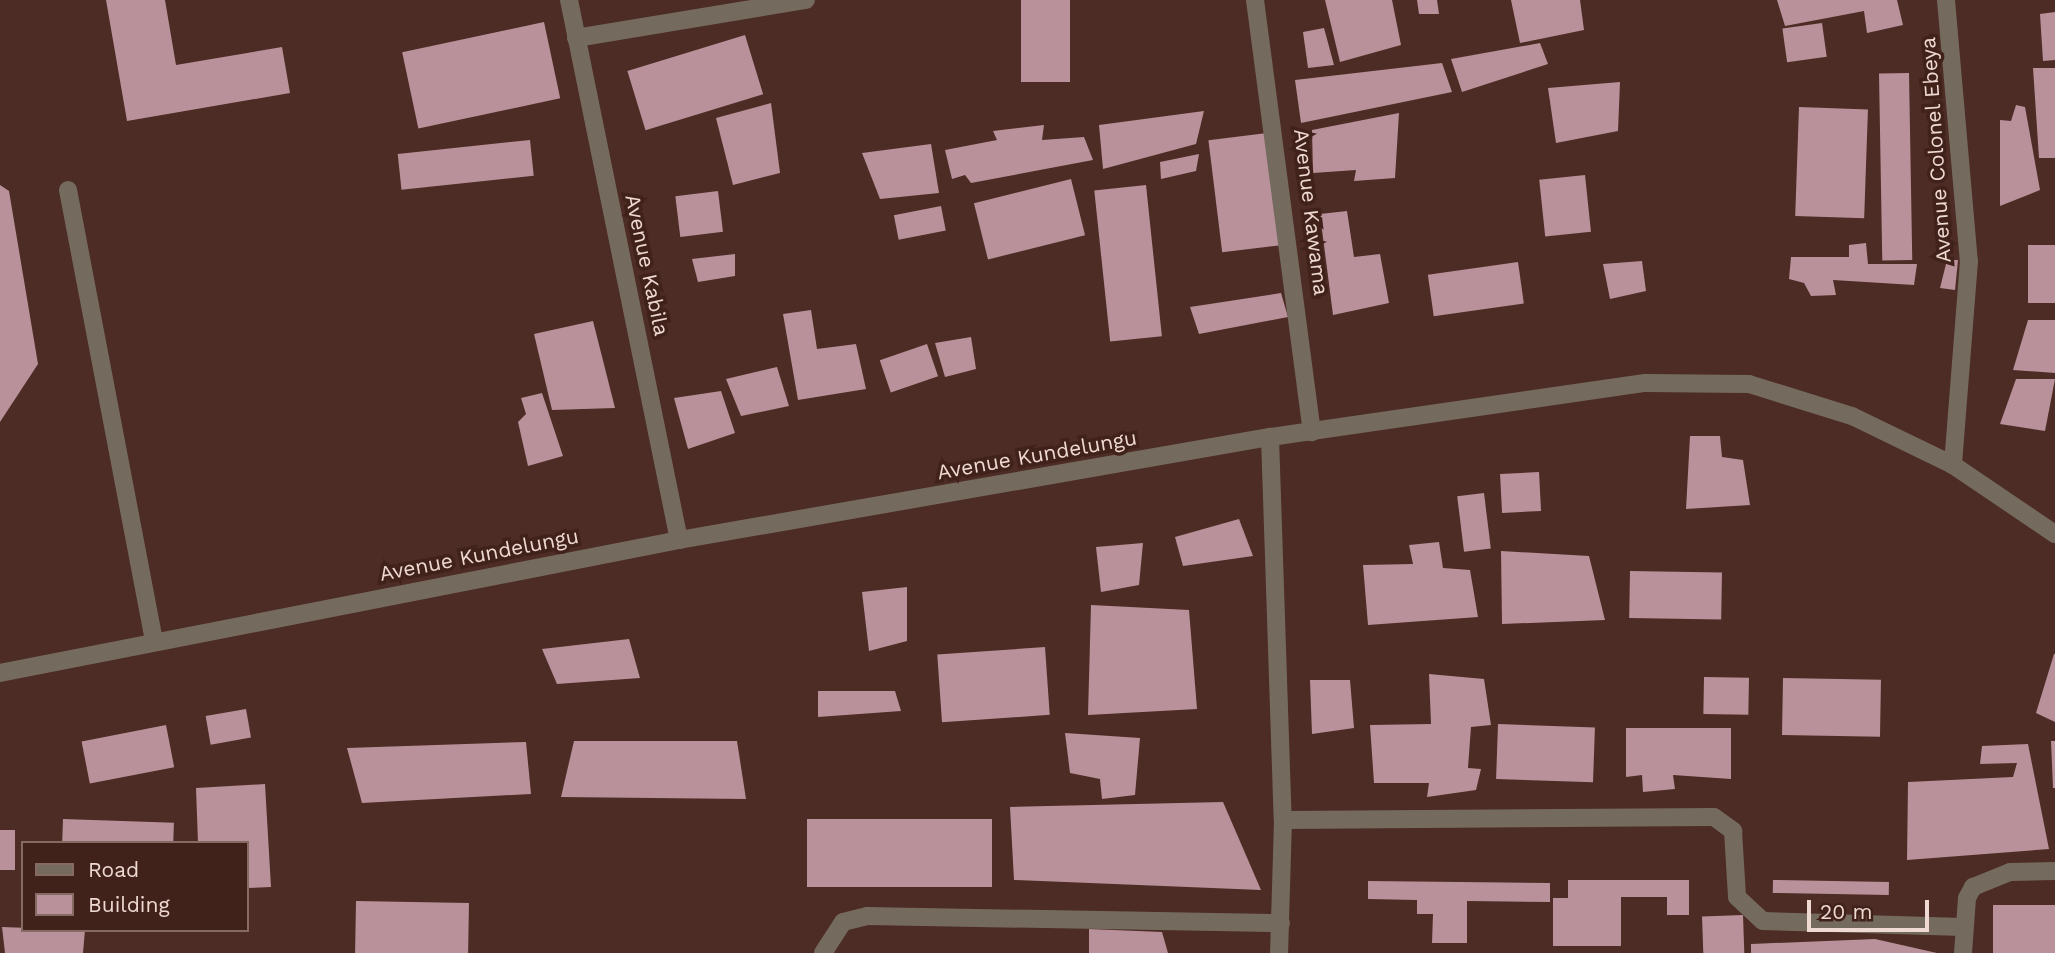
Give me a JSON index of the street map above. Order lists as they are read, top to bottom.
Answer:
{
  "streets": {
    "street": [
      "Avenue Colonel Ebeya",
      "Avenue Kawama",
      "Avenue Kabila",
      "Avenue Kundelungu"
    ]
  },
  "crossings": [
    ["Avenue Colonel Ebeya", "Avenue Kundelungu"],
    ["Avenue Kawama", "Avenue Kundelungu"],
    ["Avenue Kabila", "Avenue Kundelungu"]
  ],
  "legend": ["Road", "Building"],
  "scale_bar": "20 m"
}
